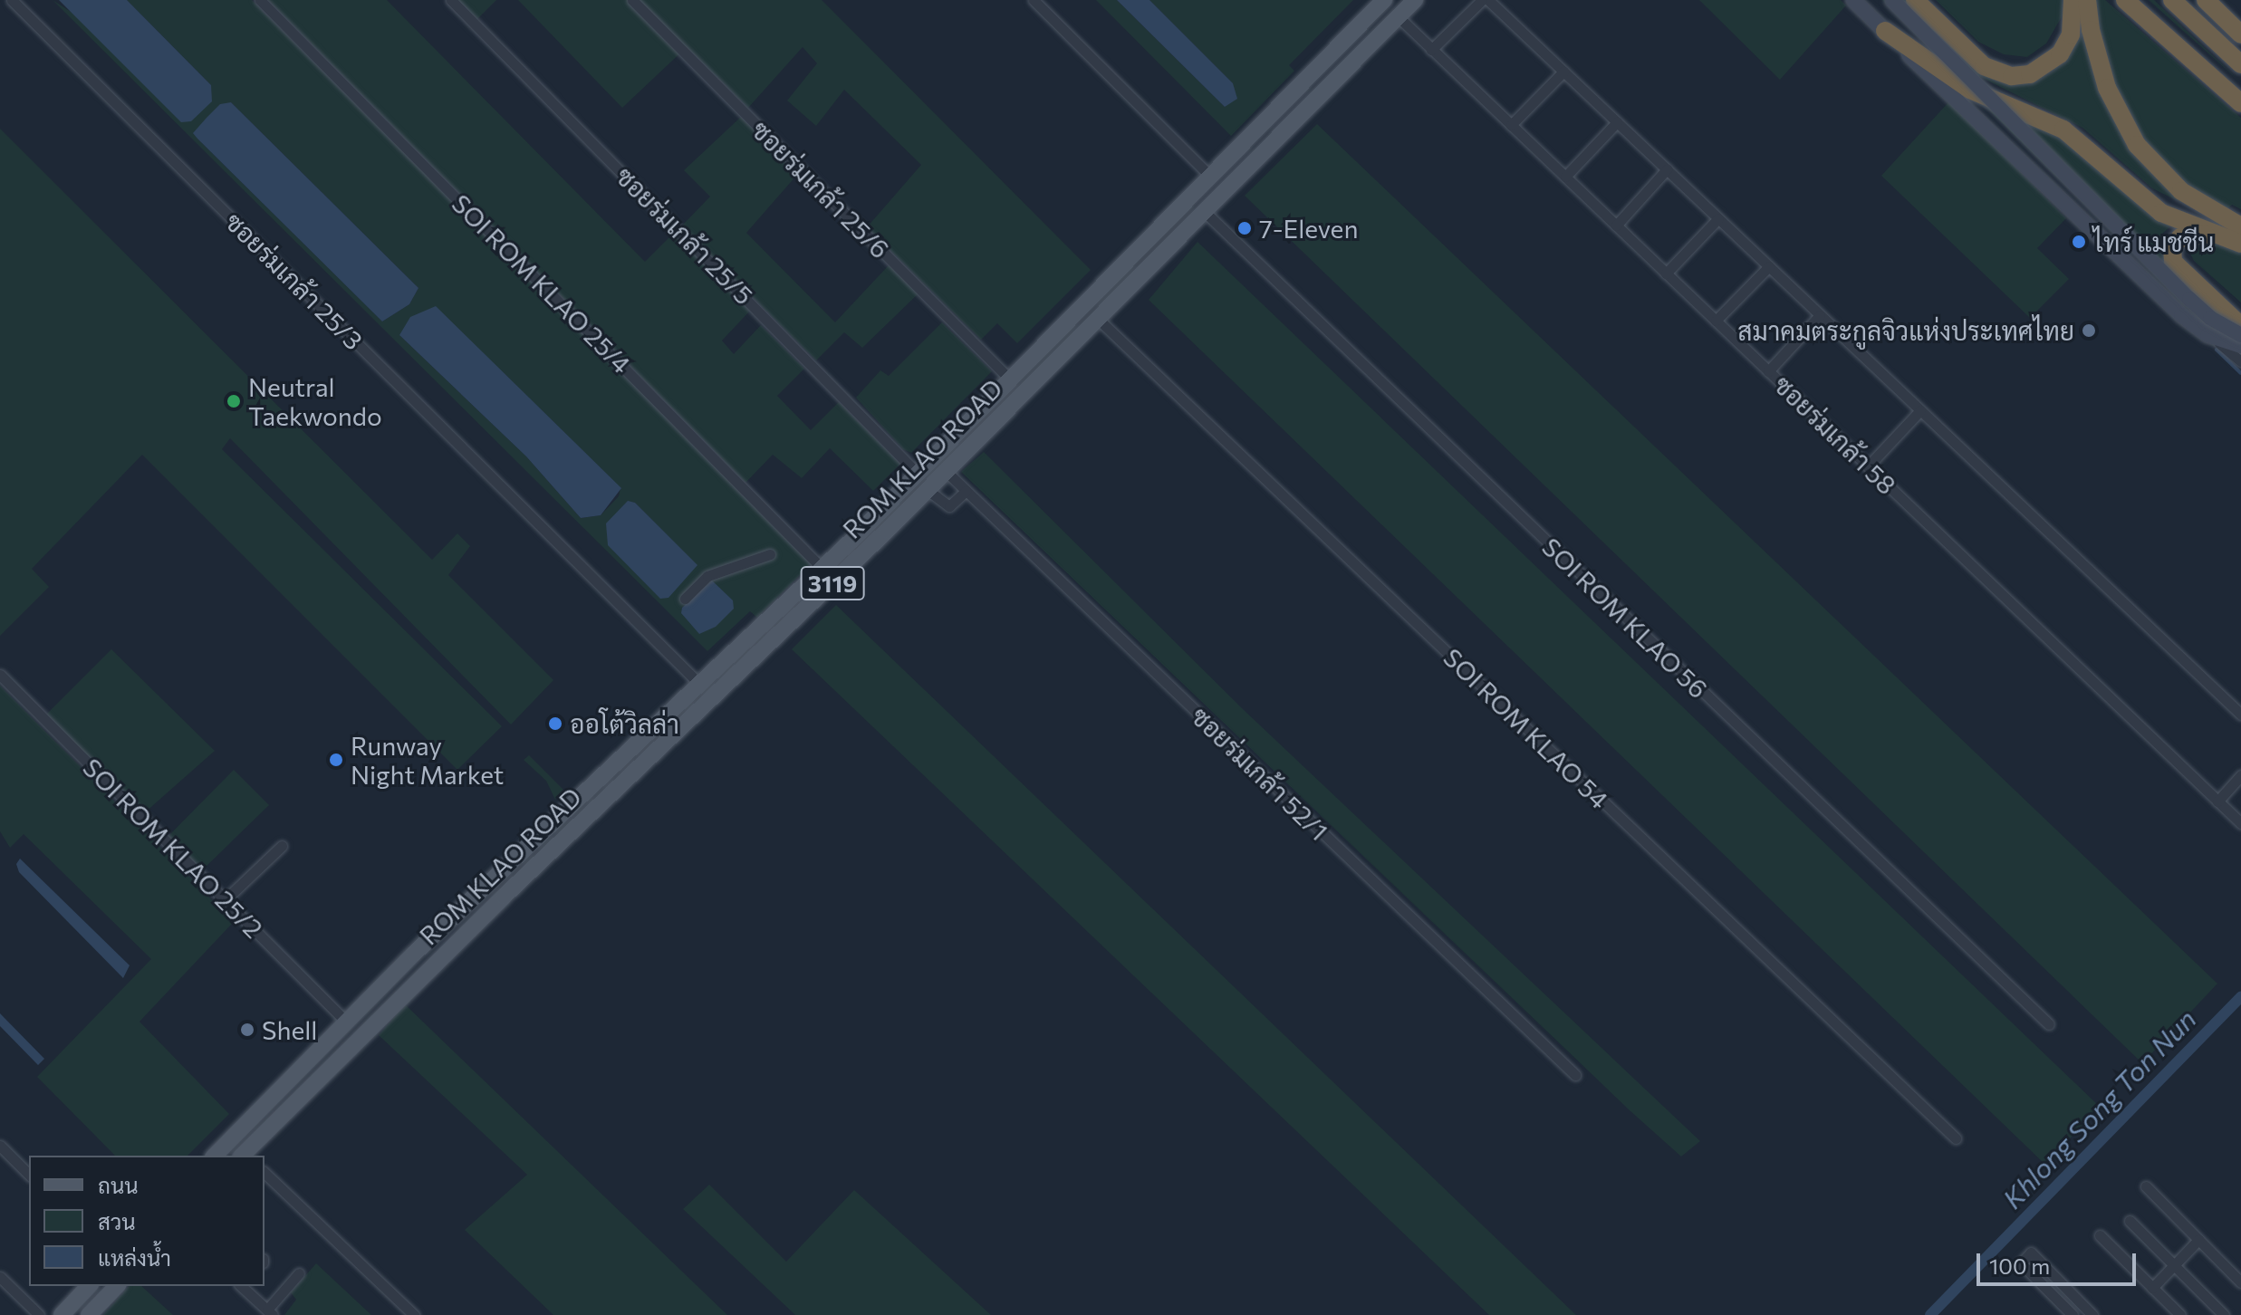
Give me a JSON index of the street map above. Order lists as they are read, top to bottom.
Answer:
{
  "streets": {
    "main road": ["ROM KLAO ROAD", "3119"],
    "street": [
      "ซอยร่มเกล้า 25/6",
      "ซอยร่มเกล้า 25/5",
      "ซอยร่มเกล้า 25/3",
      "SOI ROM KLAO 25/4",
      "ซอยร่มเกล้า 58",
      "SOI ROM KLAO 56",
      "SOI ROM KLAO 54",
      "ซอยร่มเกล้า 52/1",
      "SOI ROM KLAO 25/2"
    ]
  },
  "crossings": [
    ["ซอยร่มเกล้า 25/6", "ROM KLAO ROAD"],
    ["ซอยร่มเกล้า 25/5", "ROM KLAO ROAD"],
    ["ซอยร่มเกล้า 25/3", "ROM KLAO ROAD"],
    ["SOI ROM KLAO 25/4", "ROM KLAO ROAD"],
    ["ซอยร่มเกล้า 58", "ROM KLAO ROAD"],
    ["ROM KLAO ROAD", "SOI ROM KLAO 56"],
    ["ROM KLAO ROAD", "SOI ROM KLAO 54"],
    ["ROM KLAO ROAD", "ซอยร่มเกล้า 52/1"],
    ["ROM KLAO ROAD", "SOI ROM KLAO 25/2"]
  ],
  "water": ["Khlong Song Ton Nun"],
  "places": [
    "7-Eleven",
    "ไทร์ แมชชีน",
    "สมาคมตระกูลจิวแห่งประเทศไทย",
    "Neutral Taekwondo",
    "ออโต้วิลล่า",
    "Runway Night Market",
    "Shell"
  ],
  "legend": ["ถนน", "สวน", "แหล่งน้ำ"],
  "scale_bar": "100 m"
}
